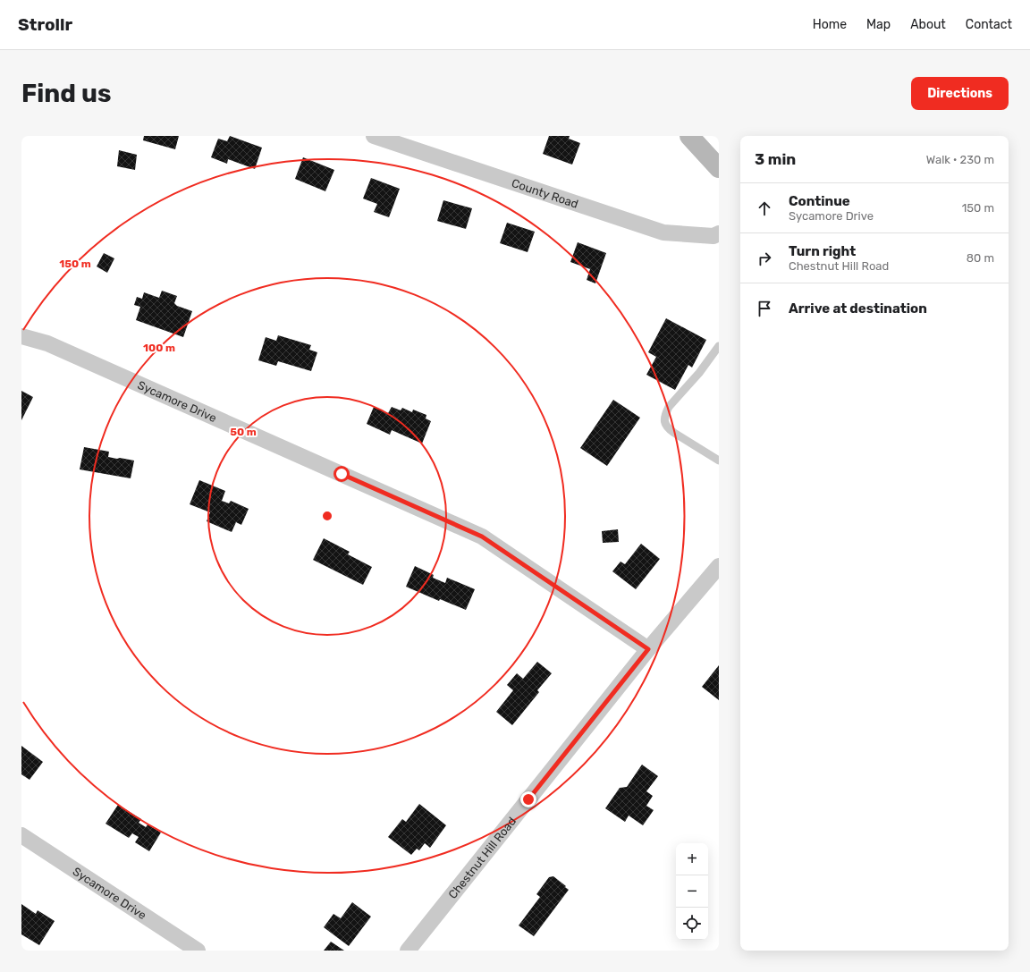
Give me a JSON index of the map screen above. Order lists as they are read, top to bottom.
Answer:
{
  "streets": {
    "street": ["County Road", "Sycamore Drive", "Chestnut Hill Road"]
  },
  "crossings": [
    ["Sycamore Drive", "Chestnut Hill Road"]
  ],
  "page": {
    "header": "Strollr",
    "nav": [
      "Home",
      "Map",
      "About",
      "Contact"
    ],
    "buttons": "Directions",
    "title": "Find us",
    "heading": ["3 min", "Walk · 230 m"],
    "list": [
      ["Continue", "Sycamore Drive", "150 m"],
      ["Turn right", "Chestnut Hill Road", "80 m"],
      "Arrive at destination"
    ],
    "map_buttons": ["+", "−"]
  },
  "rings": ["150 m", "100 m", "50 m"]
}
